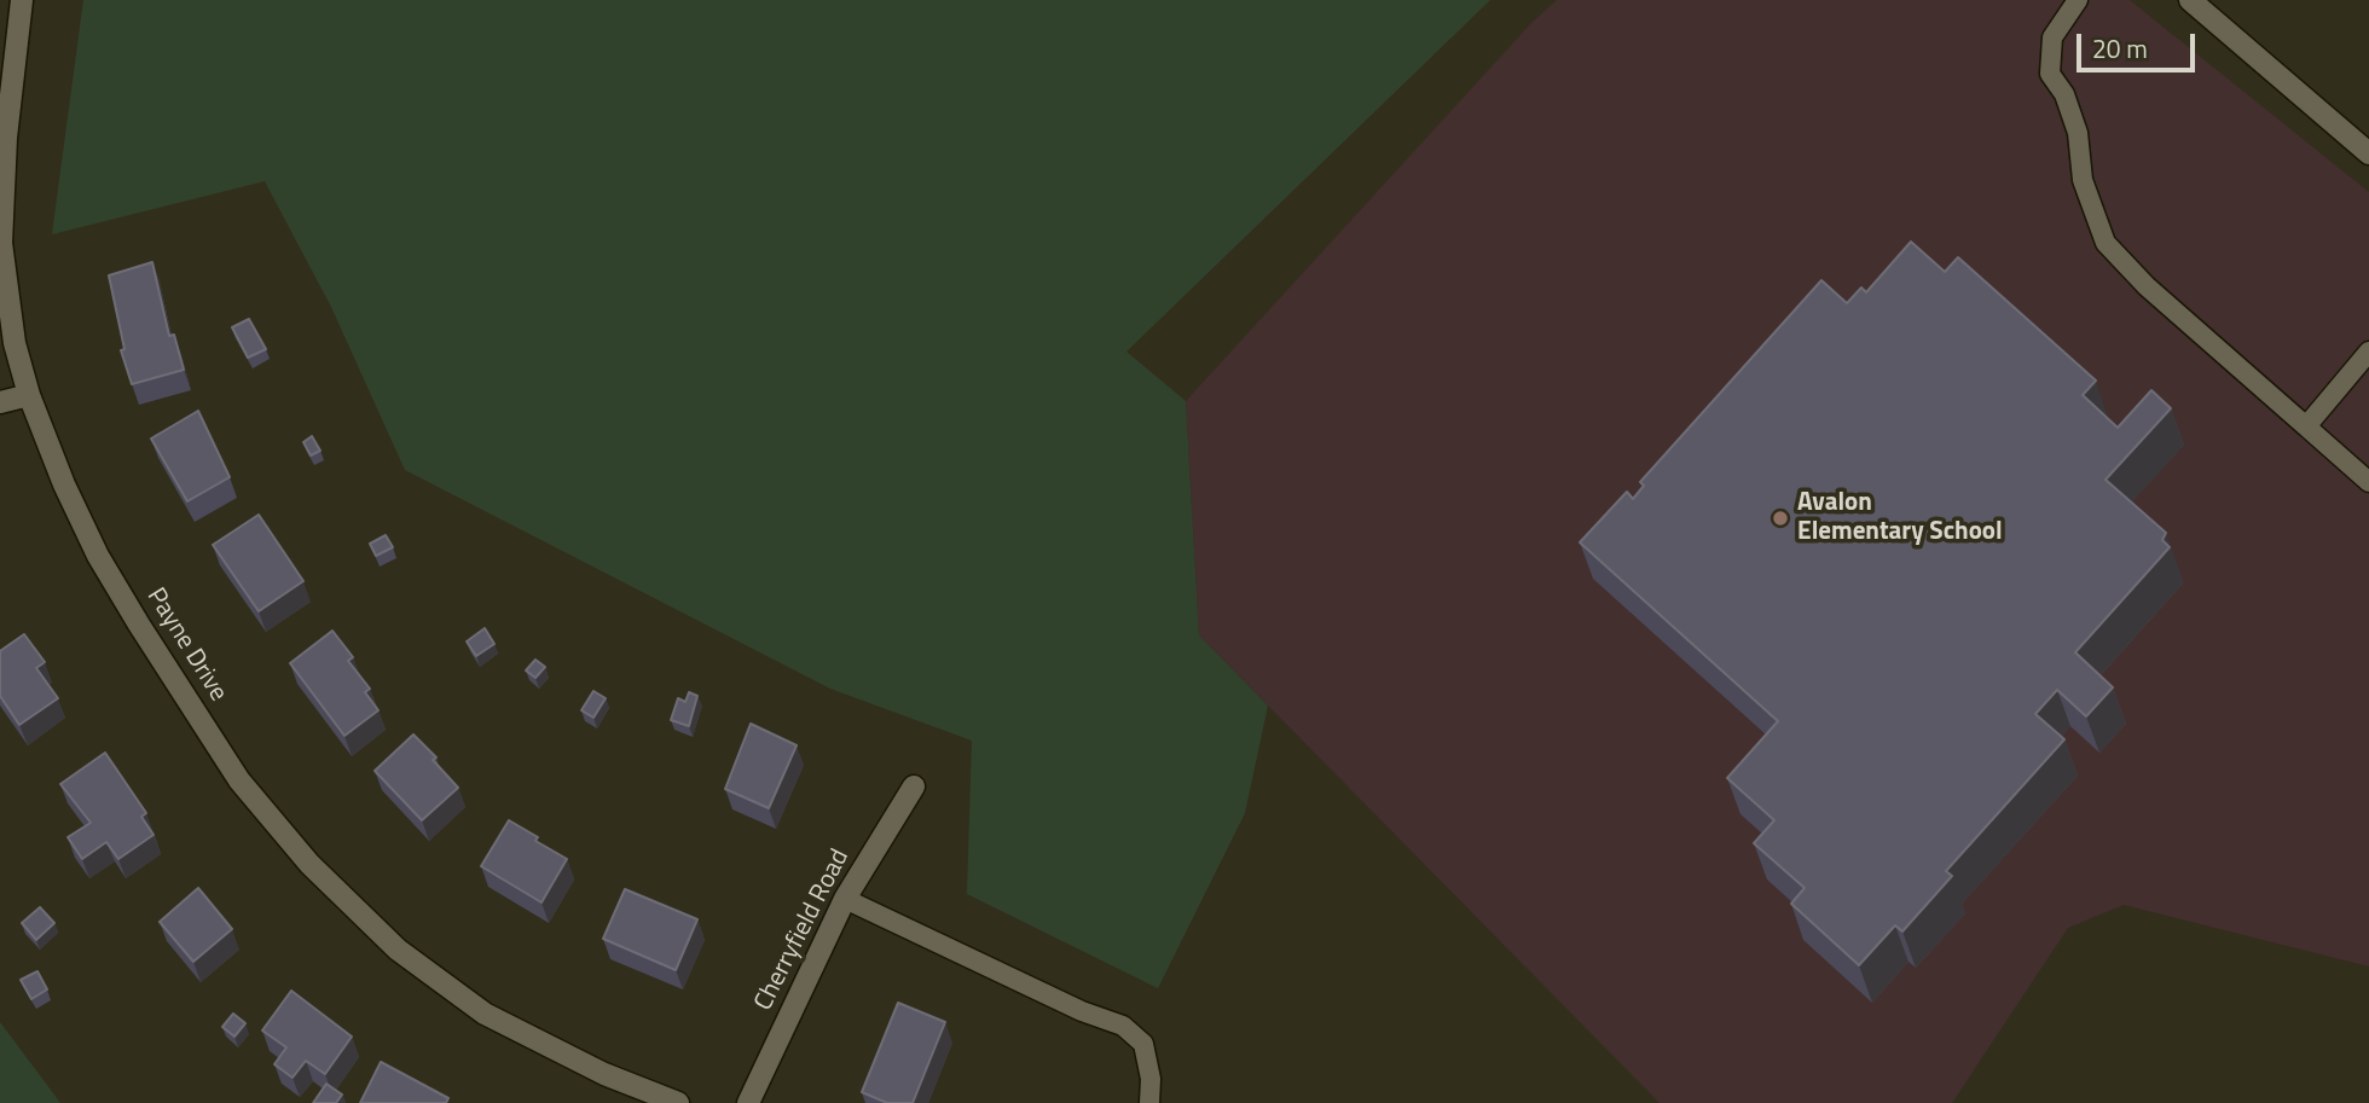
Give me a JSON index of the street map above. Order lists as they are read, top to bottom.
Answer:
{
  "streets": {
    "street": ["Payne Drive", "Cherryfield Road"]
  },
  "places": ["Avalon Elementary School"],
  "scale_bar": "20 m"
}
